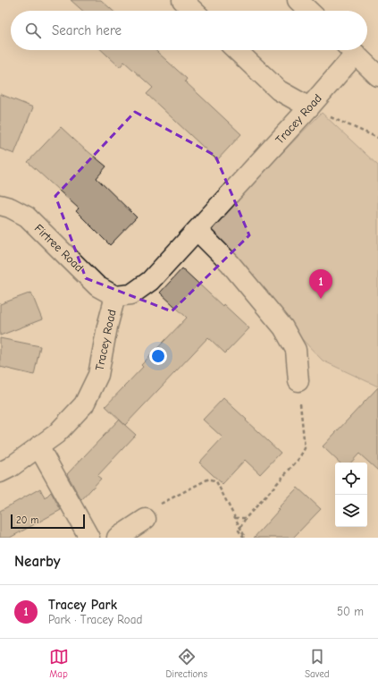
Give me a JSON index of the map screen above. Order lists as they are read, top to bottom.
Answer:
{
  "streets": {
    "street": ["Tracey Road", "Firtree Road"]
  },
  "crossings": [
    ["Tracey Road", "Firtree Road"]
  ],
  "scale_bar": "20 m",
  "page": {
    "search": "Search here",
    "pins": "1",
    "scale": "20 m",
    "heading": "Nearby",
    "list": [
      {
        "mark": "1",
        "name": "Tracey Park",
        "note": "Park · Tracey Road",
        "value": "50 m"
      }
    ],
    "nav": ["Map", "Directions", "Saved"]
  }
}
